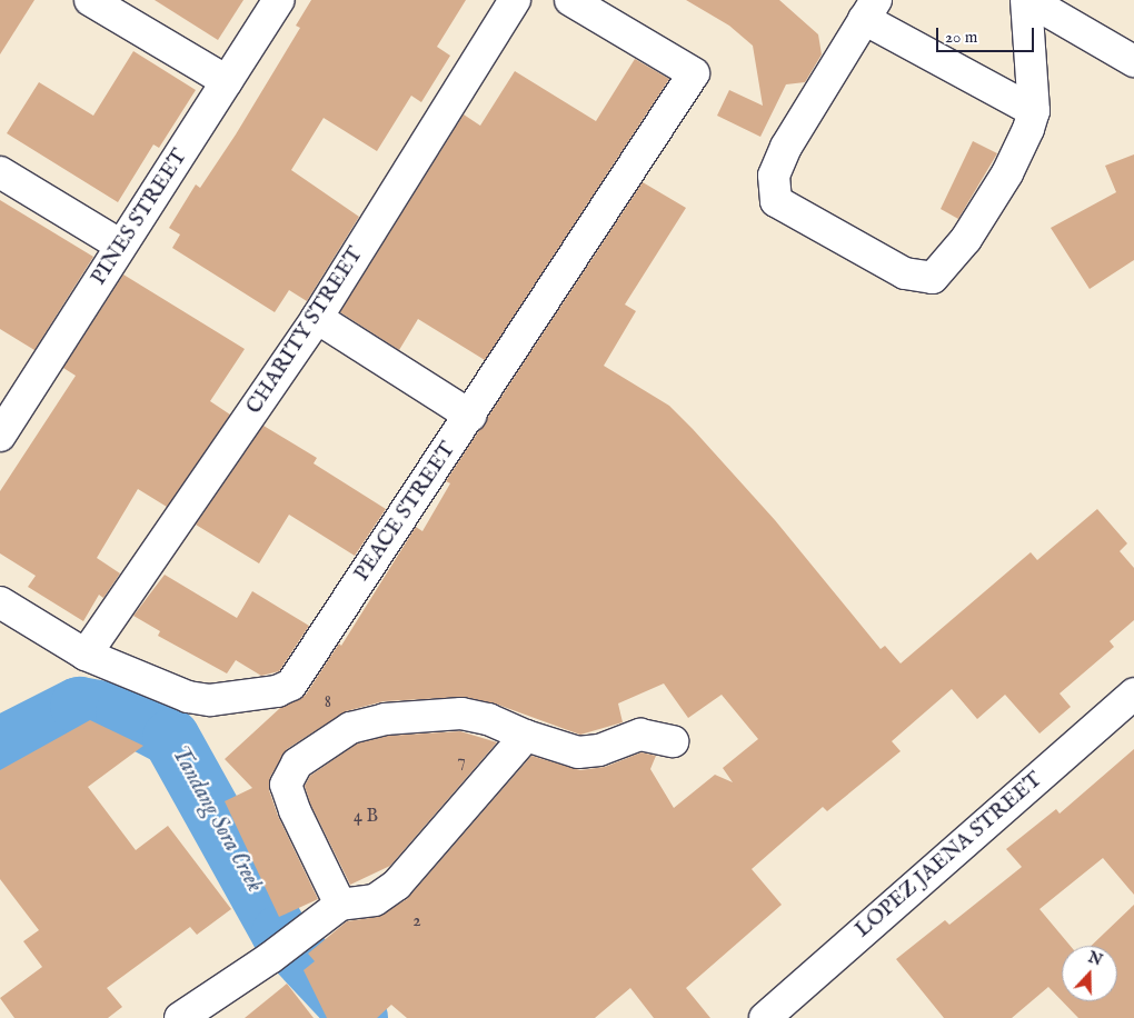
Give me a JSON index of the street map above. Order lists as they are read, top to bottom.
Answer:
{
  "streets": {
    "street": [
      "PINES STREET",
      "CHARITY STREET",
      "PEACE STREET",
      "LOPEZ JAENA STREET"
    ]
  },
  "crossings": [
    ["CHARITY STREET", "PEACE STREET"]
  ],
  "water": ["Tandang Sora Creek"],
  "house_numbers": [
    "8",
    "7",
    "4 B",
    "2"
  ],
  "scale_bar": "20 m",
  "north": "top"
}
